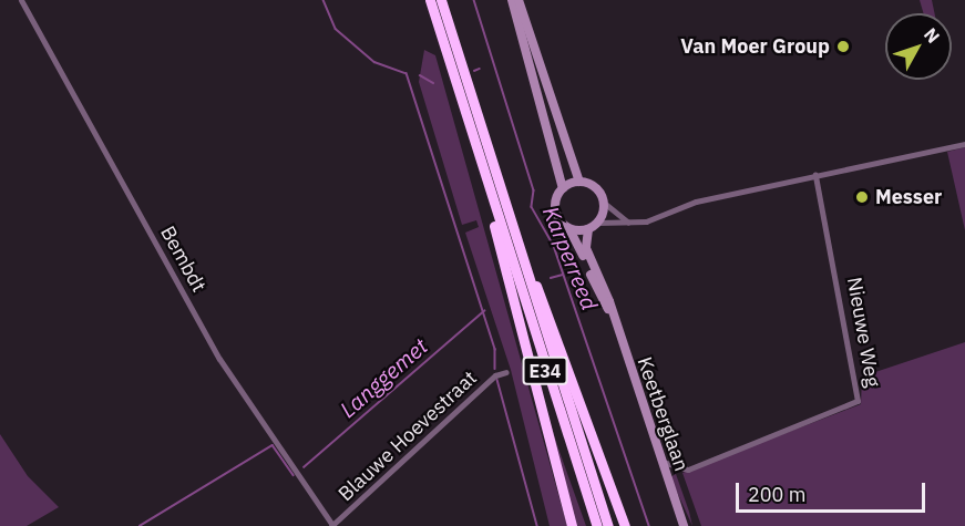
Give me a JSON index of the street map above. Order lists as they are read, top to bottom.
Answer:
{
  "streets": {
    "highway": ["E34"],
    "main road": ["Keetberglaan"],
    "street": ["Bembdt", "Nieuwe Weg", "Blauwe Hoevestraat"]
  },
  "crossings": [
    ["Bembdt", "Blauwe Hoevestraat"],
    ["Nieuwe Weg", "Keetberglaan"]
  ],
  "water": ["Karperreed", "Langgemet"],
  "places": ["Van Moer Group", "Messer"],
  "scale_bar": "200 m",
  "north": "top right"
}
